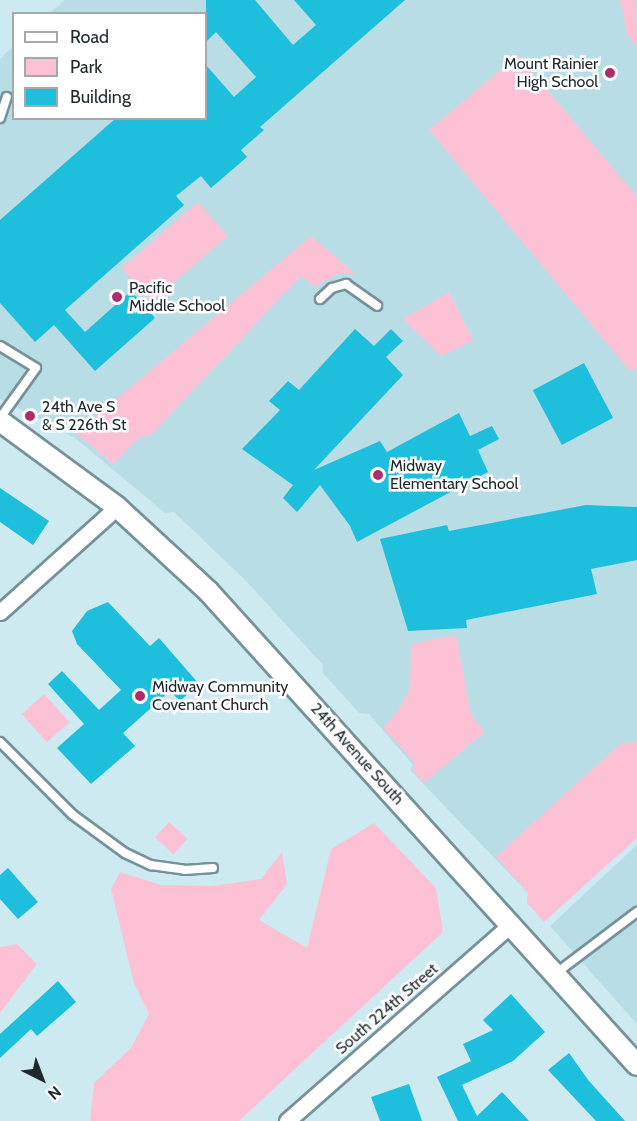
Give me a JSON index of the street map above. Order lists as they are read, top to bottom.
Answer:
{
  "streets": {
    "street": ["24th Avenue South", "South 224th Street"]
  },
  "crossings": [
    ["24th Avenue South", "South 224th Street"]
  ],
  "places": [
    "Mount Rainier High School",
    "Pacific Middle School",
    "24th Ave S & S 226th St",
    "Midway Elementary School",
    "Midway Community Covenant Church"
  ],
  "legend": ["Road", "Park", "Building"],
  "north": "bottom right"
}
